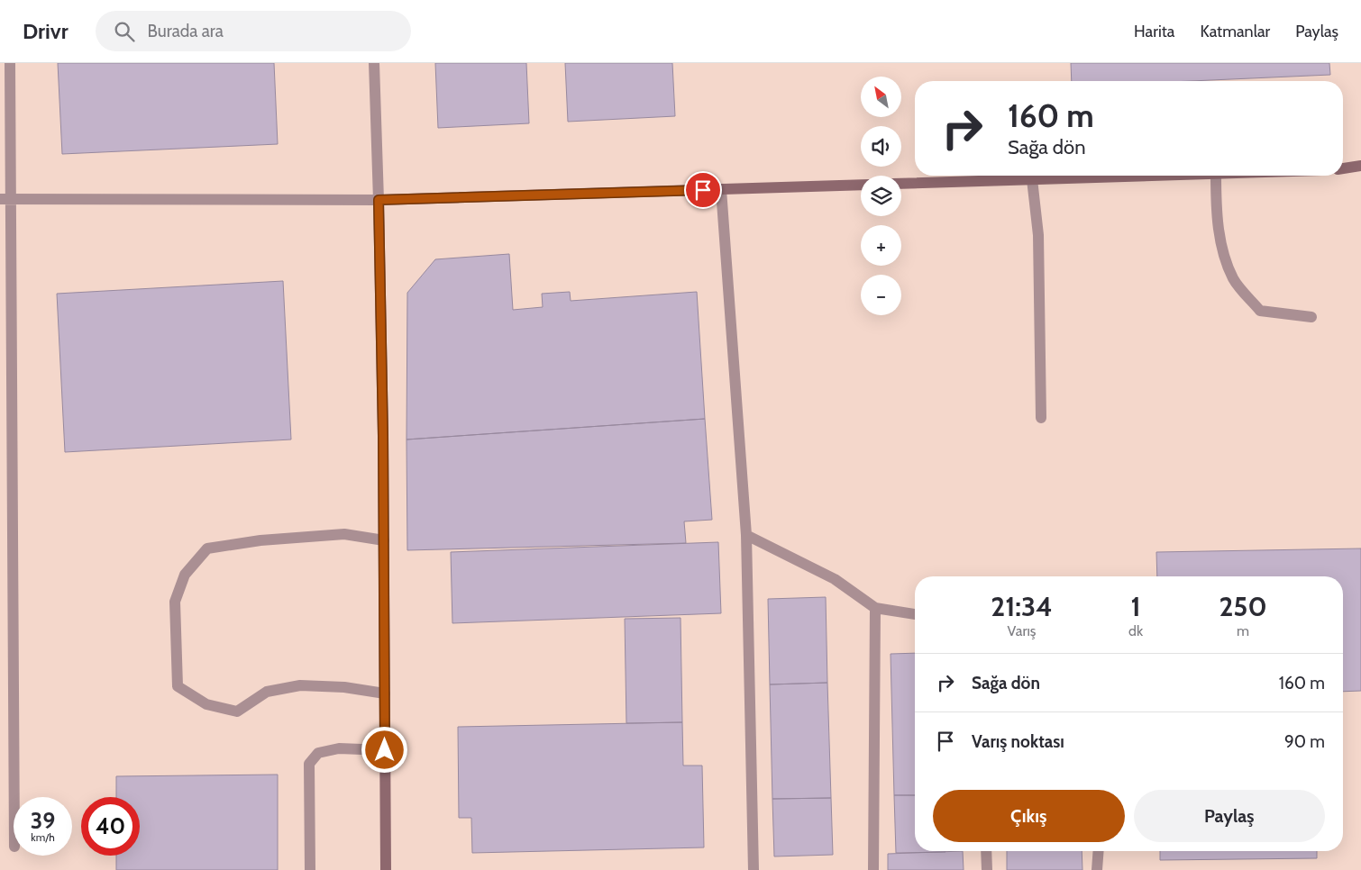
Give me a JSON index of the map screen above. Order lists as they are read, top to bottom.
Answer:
{
  "north": "top left",
  "page": {
    "header": "Drivr",
    "search": "Burada ara",
    "nav": ["Harita", "Katmanlar", "Paylaş"],
    "map_buttons": ["+", "−"],
    "turn": ["160 m", "Sağa dön"],
    "eta": [
      "21:34",
      "Varış",
      "1",
      "dk",
      "250",
      "m"
    ],
    "list": [
      {
        "name": "Sağa dön",
        "value": "160 m"
      },
      {
        "name": "Varış noktası",
        "value": "90 m"
      }
    ],
    "buttons": ["Çıkış", "Paylaş"],
    "speed": "39 km/h",
    "limit": "40"
  }
}
